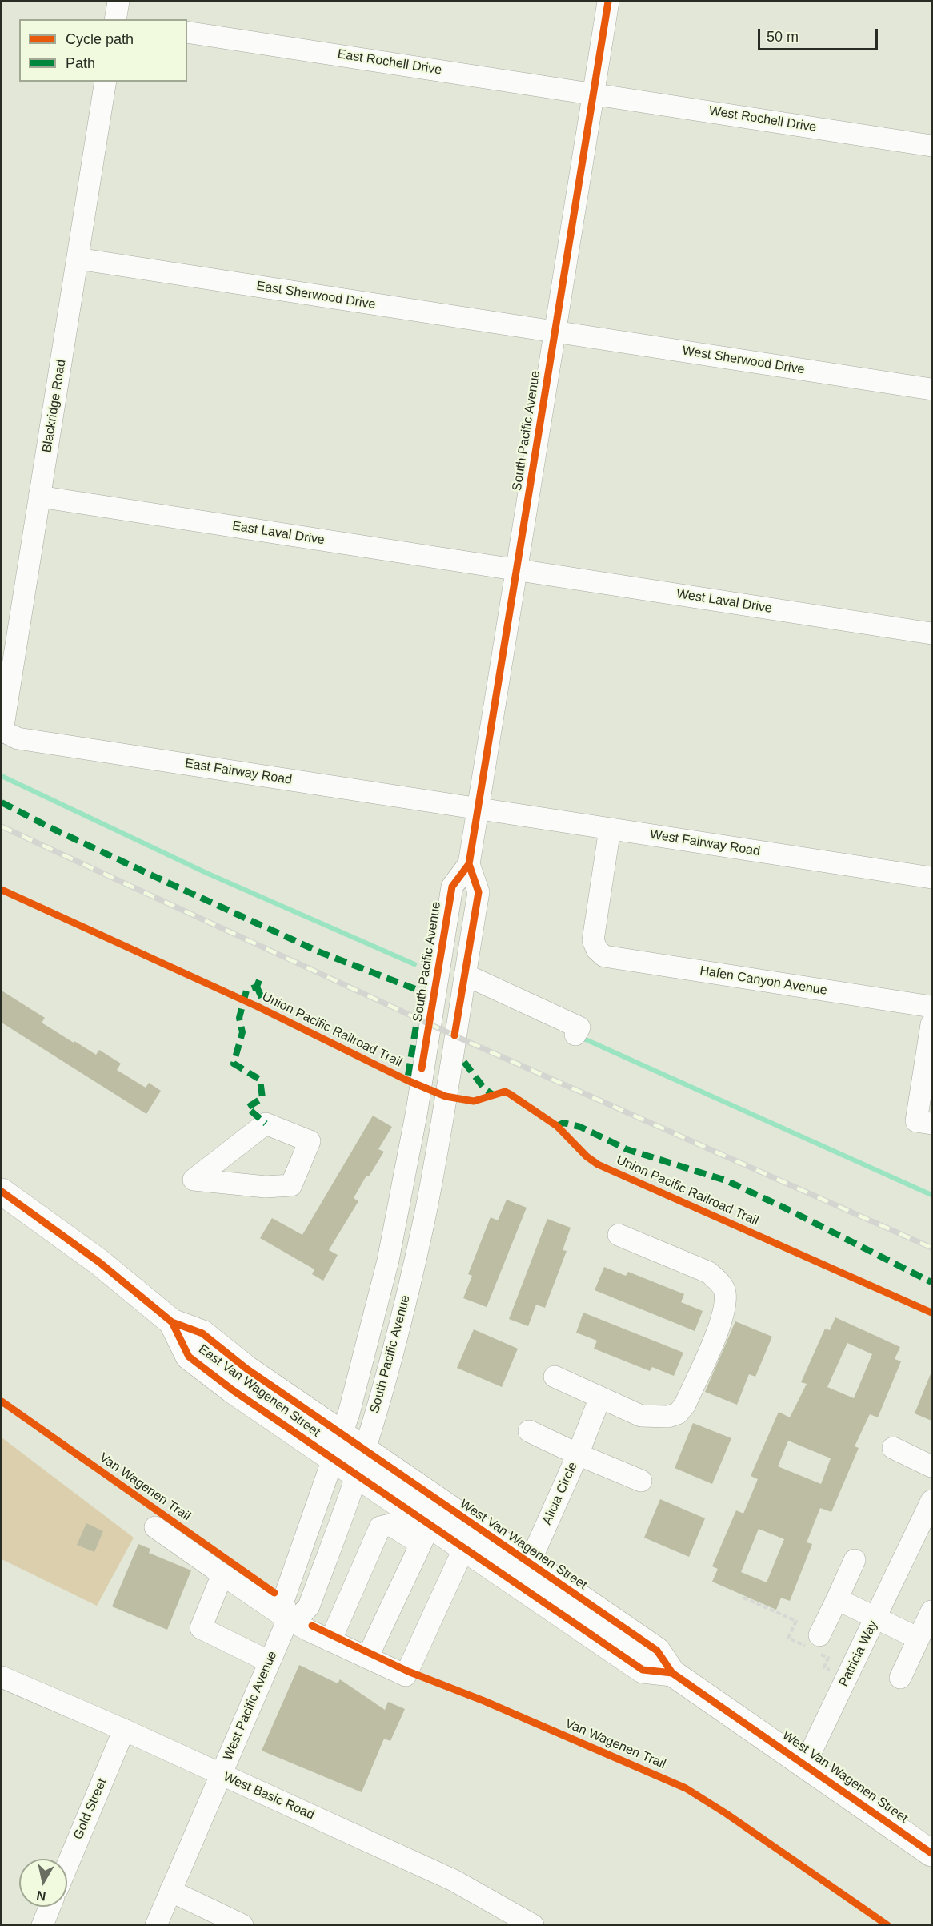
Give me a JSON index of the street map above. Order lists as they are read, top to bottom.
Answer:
{
  "streets": {
    "main road": ["East Van Wagenen Street", "West Van Wagenen Street"],
    "street": [
      "East Rochell Drive",
      "West Rochell Drive",
      "East Sherwood Drive",
      "West Sherwood Drive",
      "Blackridge Road",
      "South Pacific Avenue",
      "East Laval Drive",
      "West Laval Drive",
      "East Fairway Road",
      "West Fairway Road",
      "Hafen Canyon Avenue",
      "Alicia Circle",
      "Patricia Way",
      "West Pacific Avenue",
      "West Basic Road",
      "Gold Street"
    ],
    "cycle path": ["Union Pacific Railroad Trail", "Van Wagenen Trail"]
  },
  "crossings": [
    ["East Rochell Drive", "West Rochell Drive"],
    ["East Rochell Drive", "South Pacific Avenue"],
    ["West Rochell Drive", "South Pacific Avenue"],
    ["East Sherwood Drive", "West Sherwood Drive"],
    ["East Sherwood Drive", "Blackridge Road"],
    ["East Sherwood Drive", "South Pacific Avenue"],
    ["West Sherwood Drive", "South Pacific Avenue"],
    ["Blackridge Road", "East Laval Drive"],
    ["Blackridge Road", "East Fairway Road"],
    ["South Pacific Avenue", "East Laval Drive"],
    ["South Pacific Avenue", "West Laval Drive"],
    ["South Pacific Avenue", "East Fairway Road"],
    ["South Pacific Avenue", "West Fairway Road"],
    ["South Pacific Avenue", "East Van Wagenen Street"],
    ["South Pacific Avenue", "West Van Wagenen Street"],
    ["East Laval Drive", "West Laval Drive"],
    ["East Fairway Road", "West Fairway Road"],
    ["West Fairway Road", "Hafen Canyon Avenue"],
    ["East Van Wagenen Street", "West Van Wagenen Street"],
    ["Alicia Circle", "West Van Wagenen Street"],
    ["West Van Wagenen Street", "Patricia Way"],
    ["West Pacific Avenue", "West Basic Road"],
    ["West Basic Road", "Gold Street"]
  ],
  "legend": ["Cycle path", "Path"],
  "scale_bar": "50 m",
  "north": "bottom"
}
